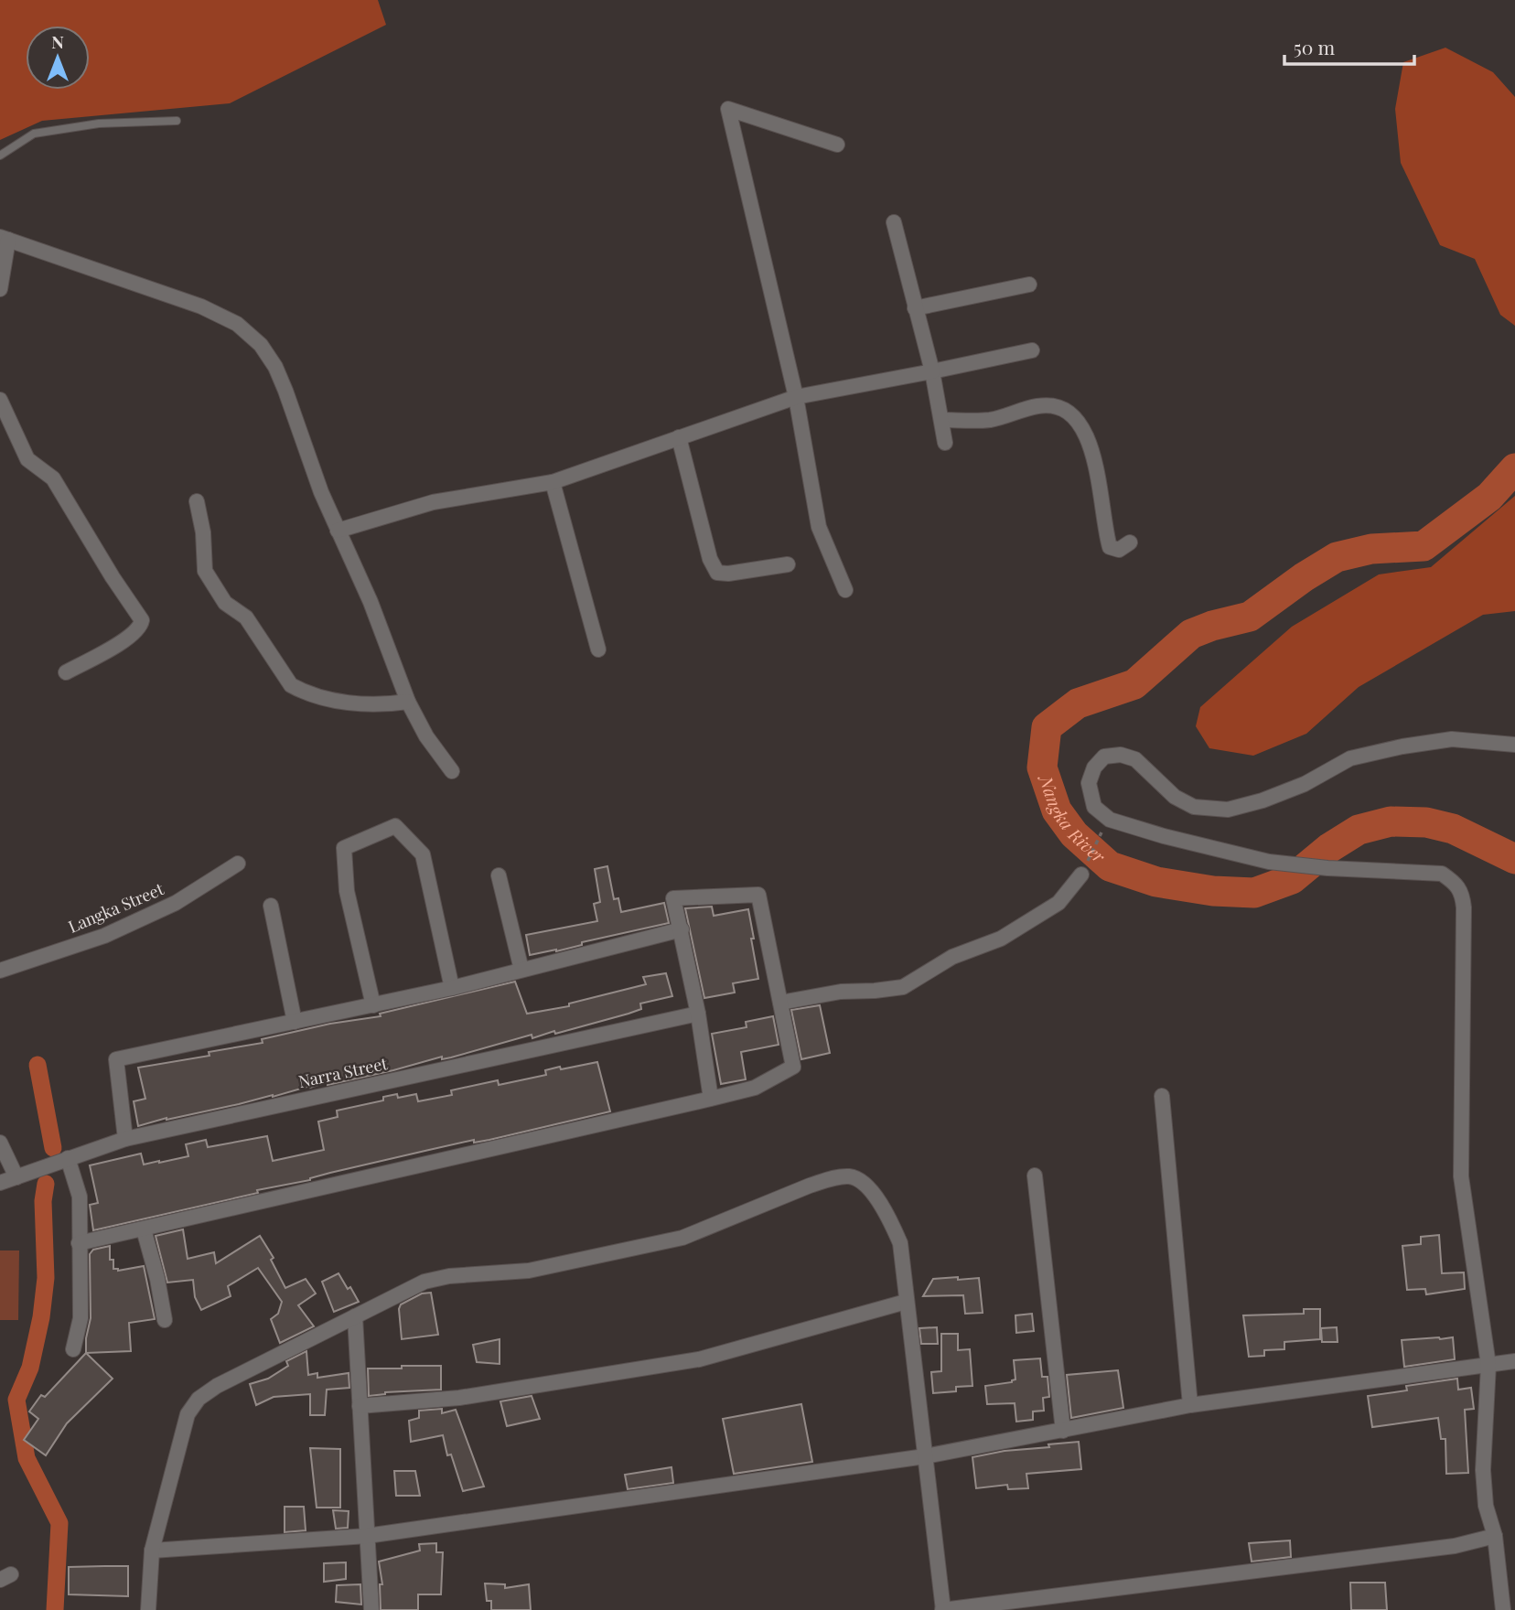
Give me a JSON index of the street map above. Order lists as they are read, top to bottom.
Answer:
{
  "streets": {
    "street": ["Langka Street", "Narra Street"]
  },
  "water": ["Nangka River"],
  "scale_bar": "50 m",
  "north": "top"
}
